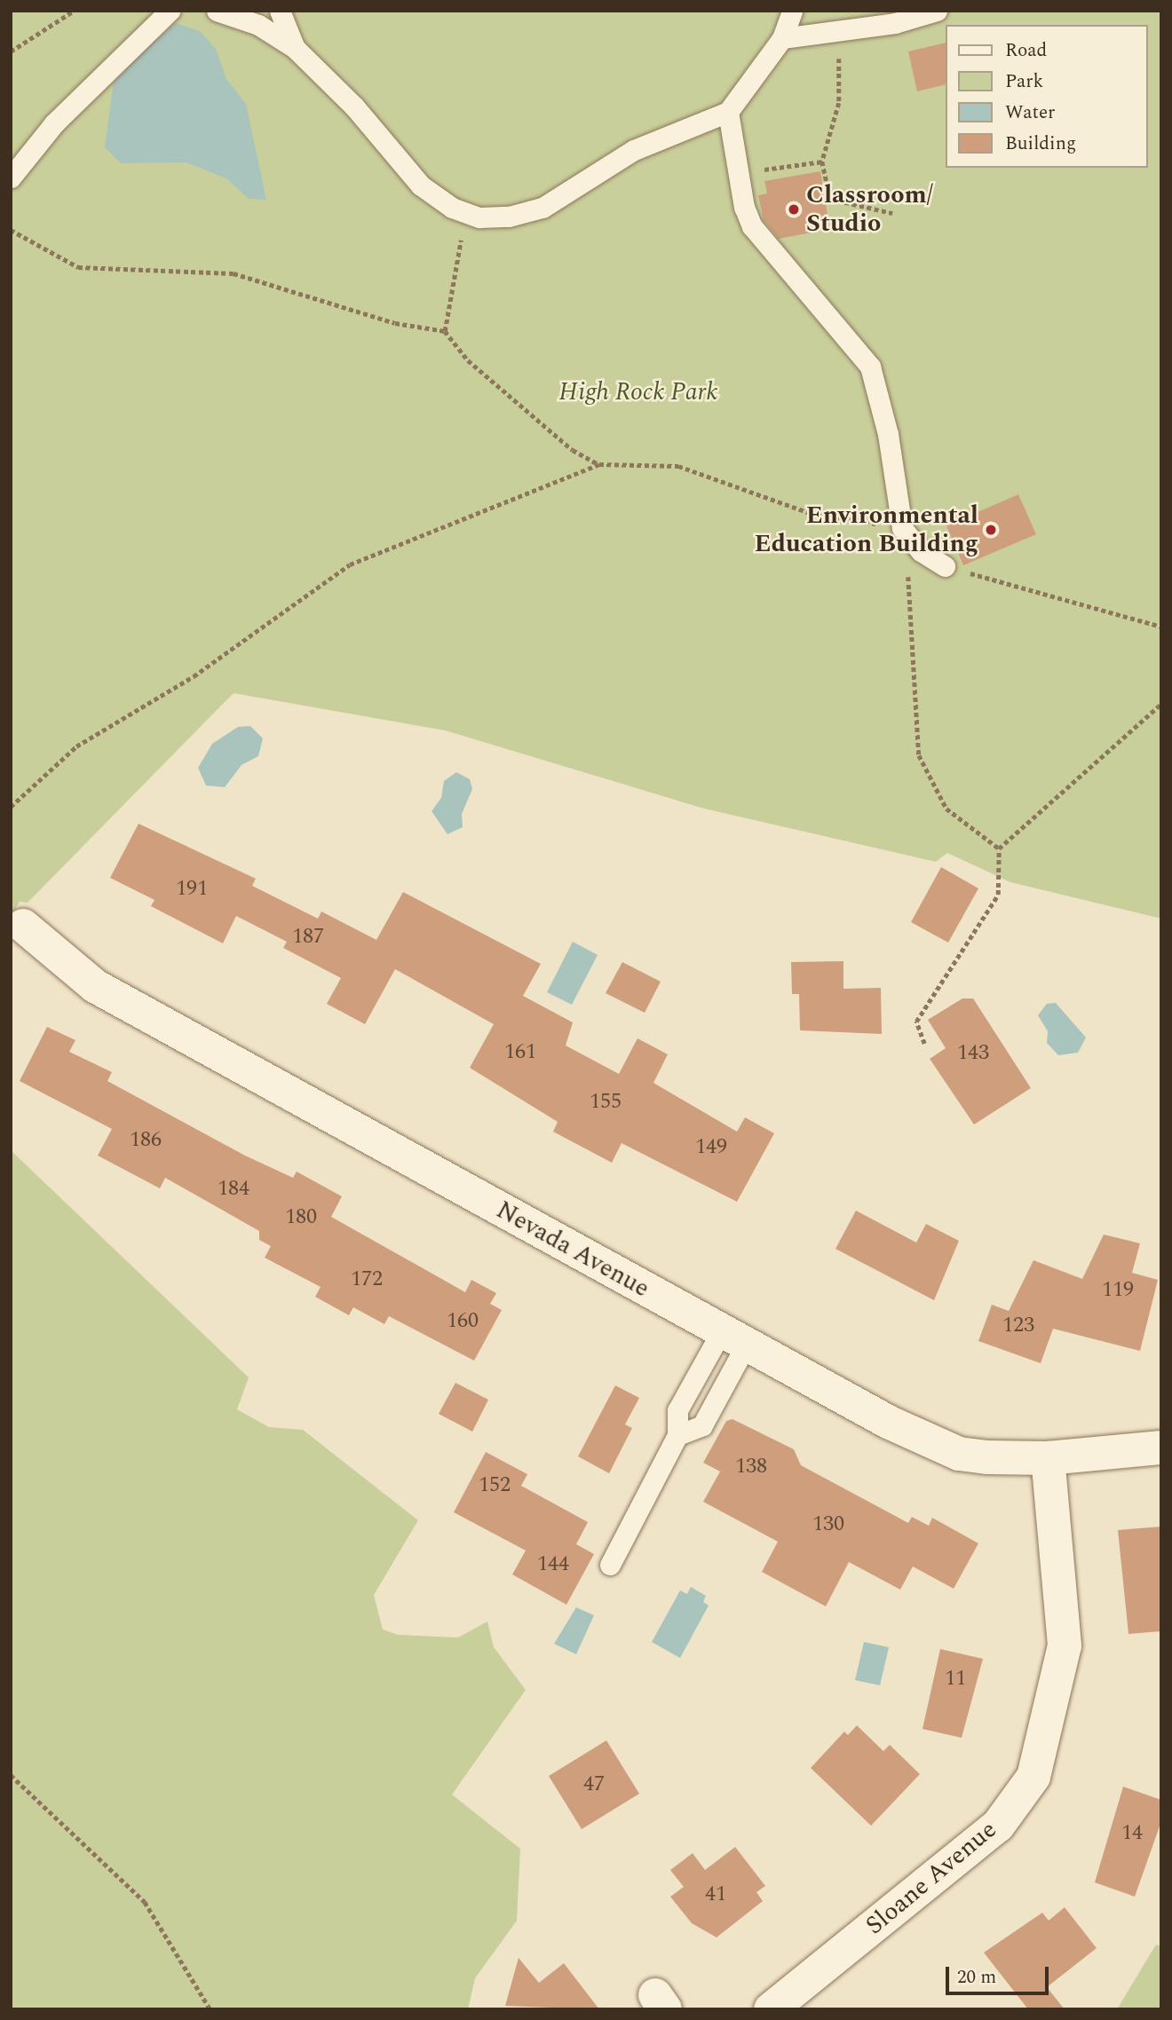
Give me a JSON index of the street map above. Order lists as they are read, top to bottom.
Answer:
{
  "streets": {
    "street": ["Nevada Avenue", "Sloane Avenue"]
  },
  "crossings": [
    ["Nevada Avenue", "Sloane Avenue"]
  ],
  "parks": ["High Rock Park"],
  "places": ["Classroom/ Studio", "Environmental Education Building"],
  "house_numbers": [
    "191",
    "187",
    "161",
    "143",
    "155",
    "186",
    "149",
    "184",
    "180",
    "172",
    "119",
    "160",
    "123",
    "138",
    "152",
    "130",
    "144",
    "11",
    "47",
    "14",
    "41"
  ],
  "legend": [
    "Road",
    "Park",
    "Water",
    "Building"
  ],
  "scale_bar": "20 m"
}
